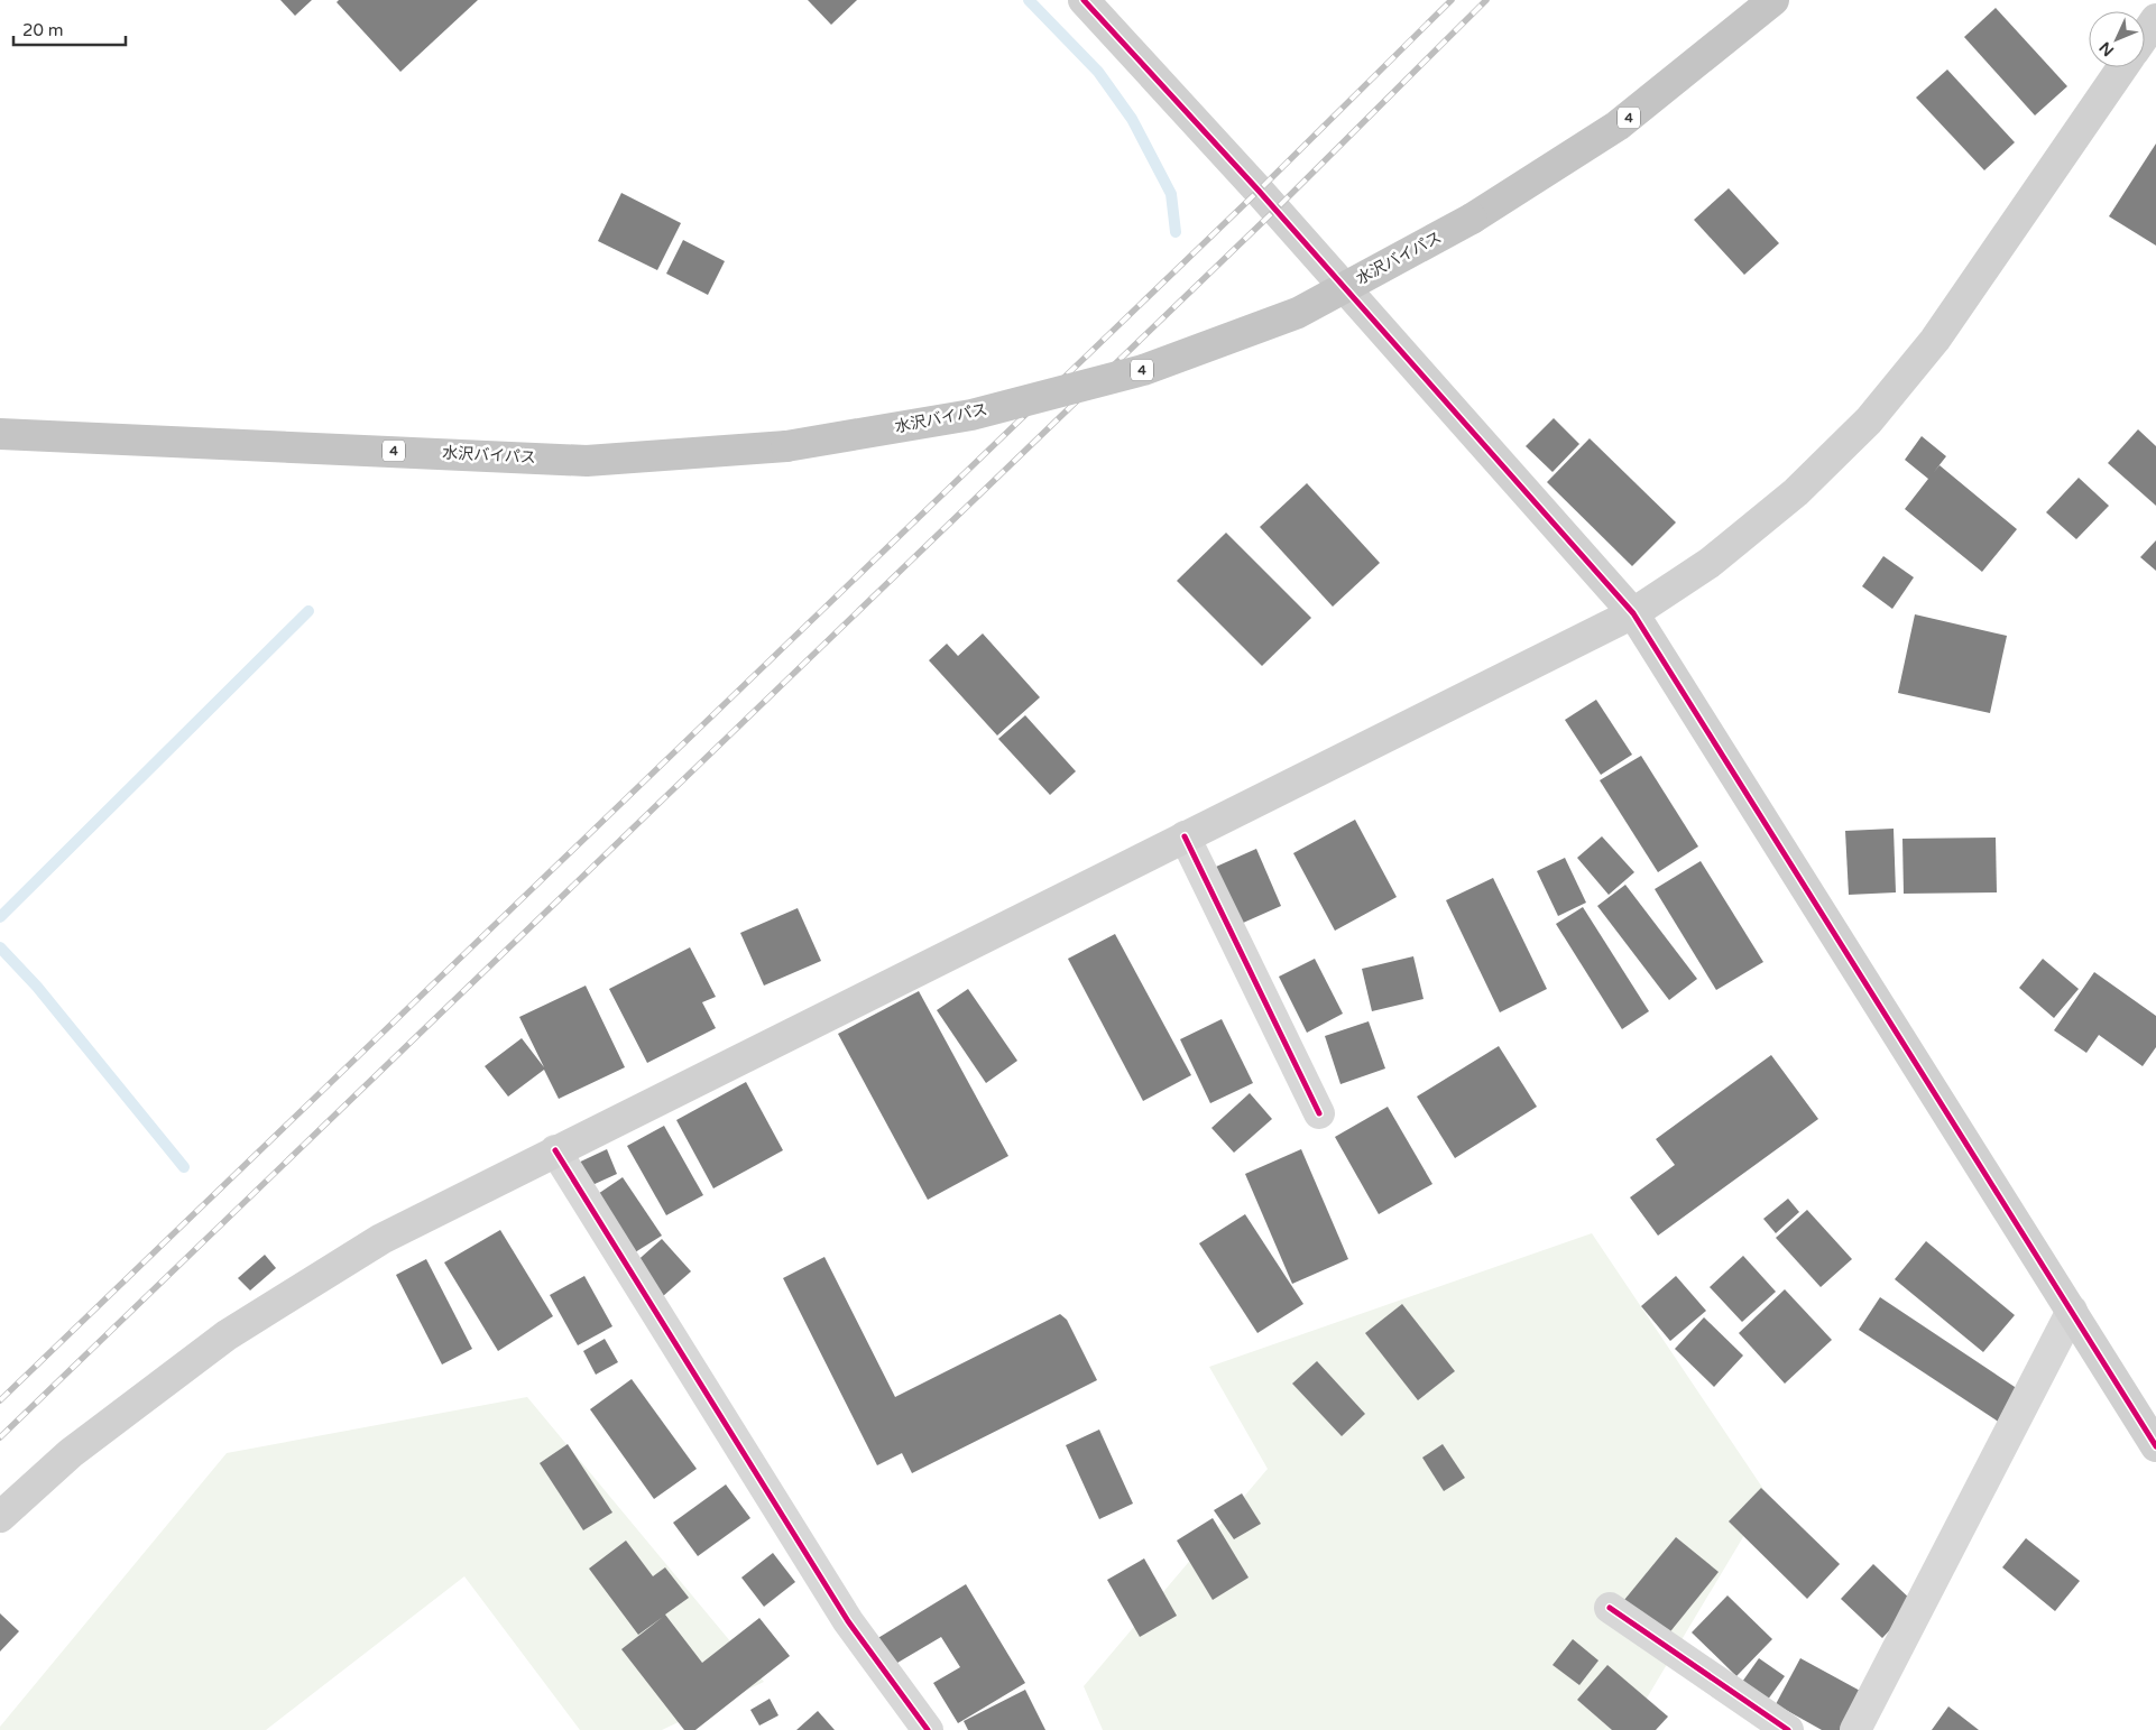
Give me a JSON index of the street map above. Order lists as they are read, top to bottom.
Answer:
{
  "streets": {
    "highway": ["4", "水沢バイパス"]
  },
  "scale_bar": "20 m",
  "north": "bottom left"
}
